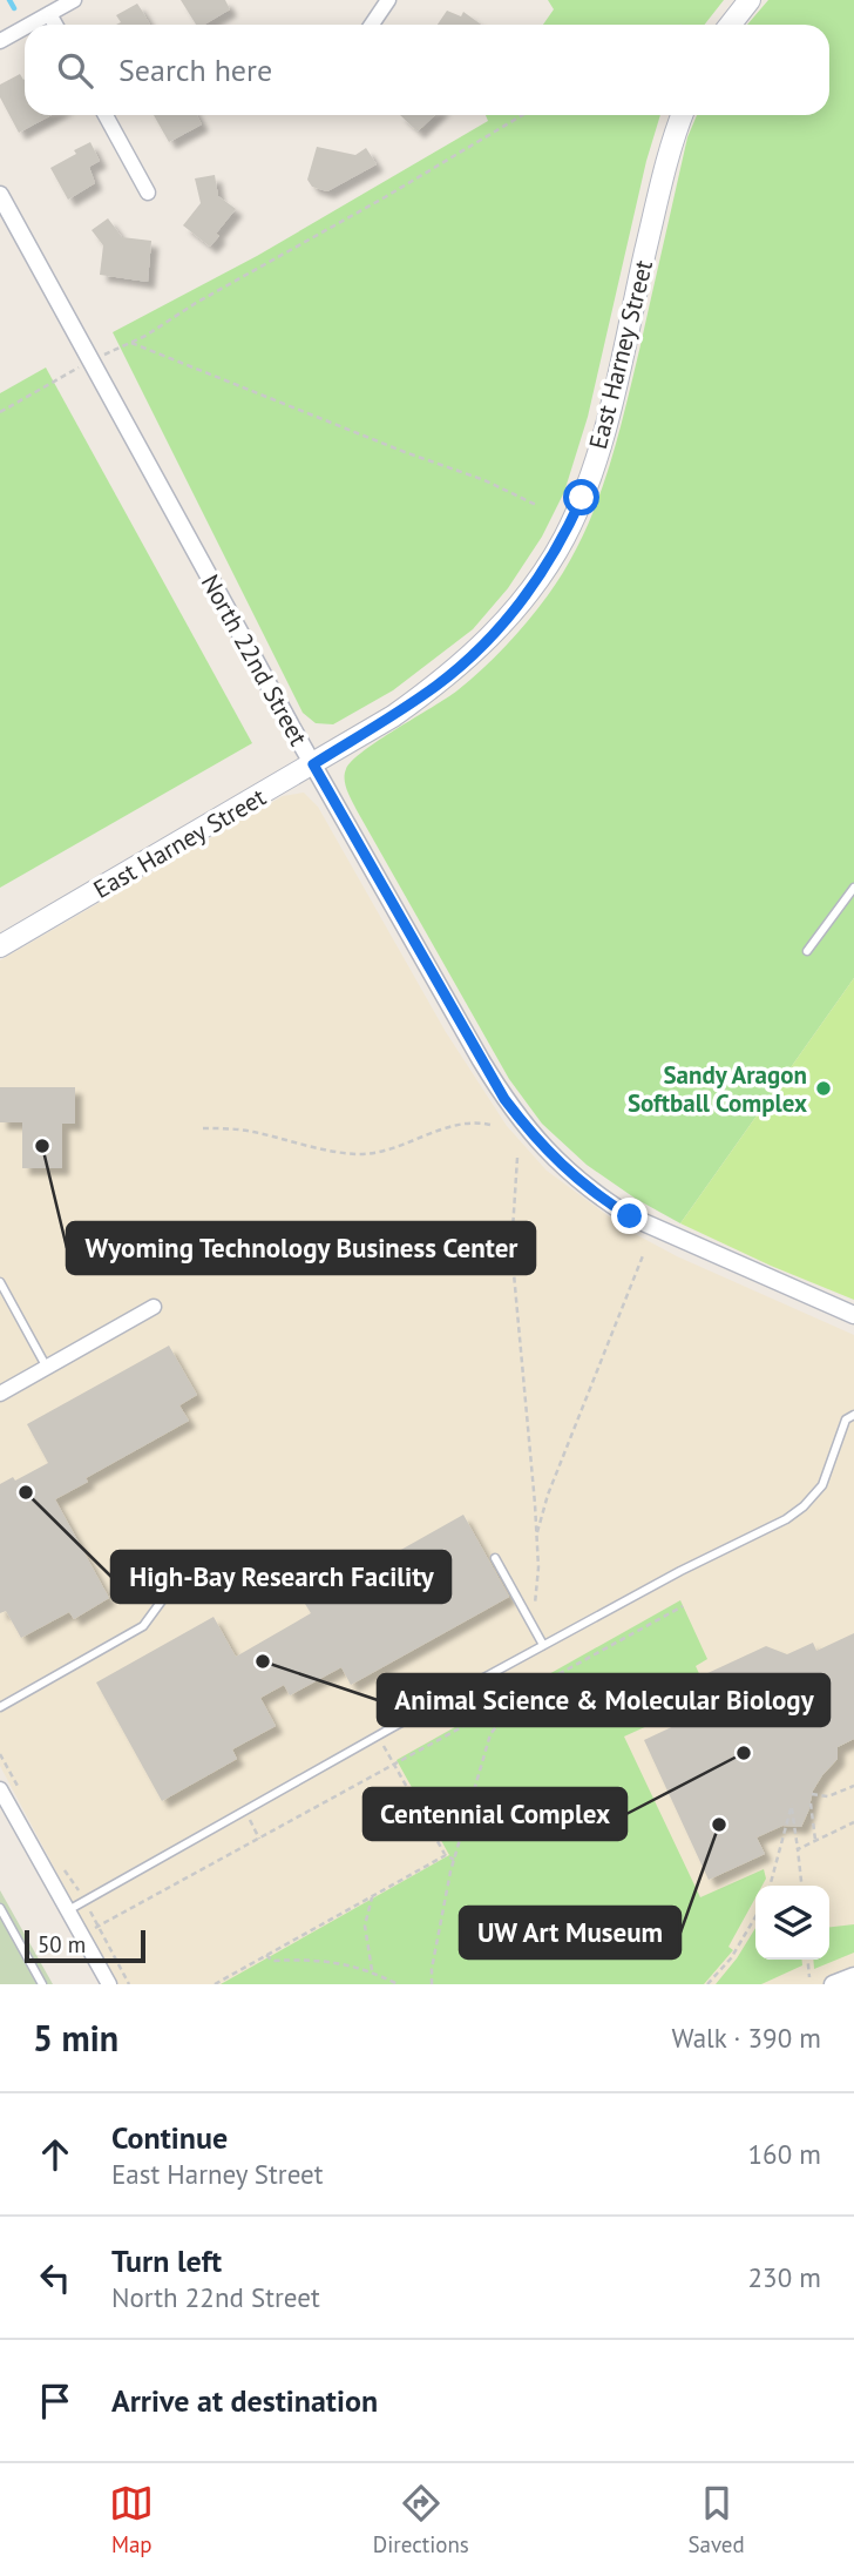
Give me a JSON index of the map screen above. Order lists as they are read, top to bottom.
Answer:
{
  "streets": {
    "main road": ["East Harney Street"],
    "street": ["North 22nd Street"]
  },
  "crossings": [
    ["East Harney Street", "North 22nd Street"]
  ],
  "places": [
    "Sandy Aragon Softball Complex",
    "Wyoming Technology Business Center",
    "High-Bay Research Facility",
    "Animal Science & Molecular Biology",
    "Centennial Complex",
    "UW Art Museum"
  ],
  "scale_bar": "50 m",
  "page": {
    "search": "Search here",
    "scale": "50 m",
    "heading": ["5 min", "Walk · 390 m"],
    "list": [
      ["Continue", "East Harney Street", "160 m"],
      ["Turn left", "North 22nd Street", "230 m"],
      "Arrive at destination"
    ],
    "nav": ["Map", "Directions", "Saved"]
  }
}
